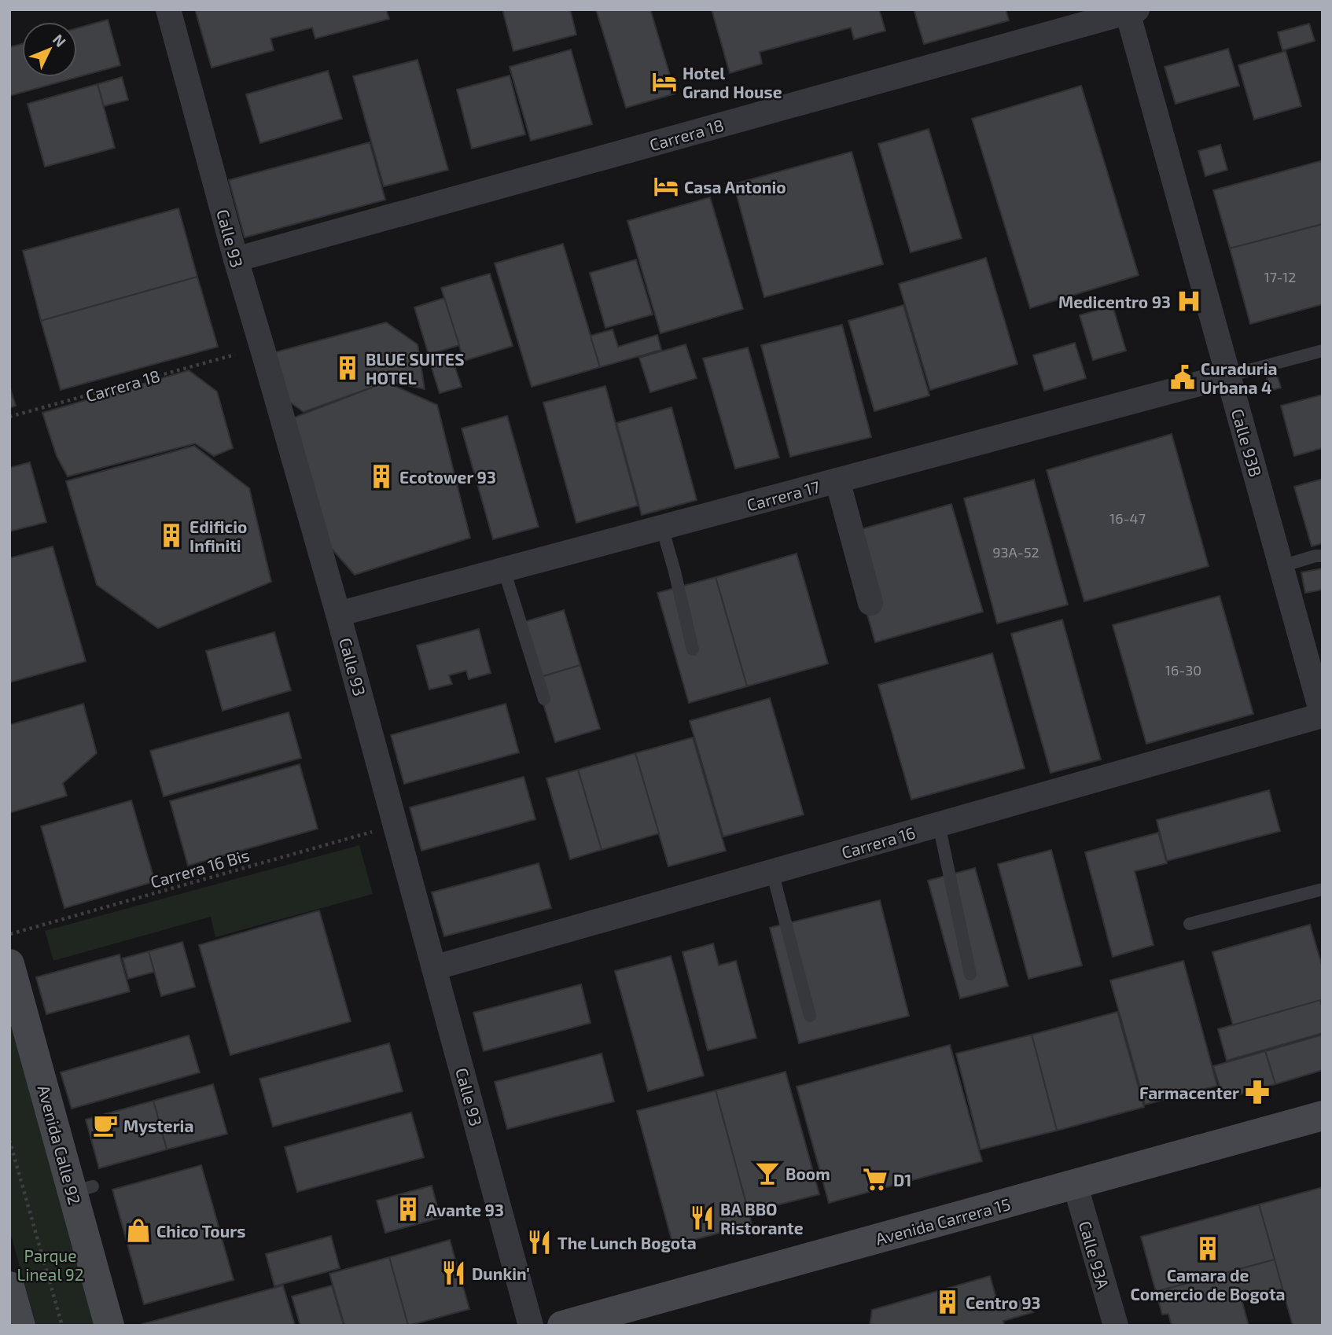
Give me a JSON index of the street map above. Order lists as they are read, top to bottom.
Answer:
{
  "streets": {
    "main road": ["Avenida Calle 92", "Avenida Carrera 15"],
    "street": [
      "Carrera 18",
      "Calle 93",
      "Calle 93B",
      "Carrera 17",
      "Carrera 16",
      "Calle 93A"
    ],
    "path": ["Carrera 16 Bis"]
  },
  "crossings": [
    ["Carrera 18", "Calle 93"],
    ["Carrera 18", "Calle 93B"],
    ["Calle 93", "Carrera 17"],
    ["Calle 93", "Carrera 16"],
    ["Calle 93", "Carrera 16 Bis"],
    ["Calle 93B", "Carrera 17"],
    ["Calle 93B", "Carrera 16"],
    ["Avenida Carrera 15", "Calle 93A"]
  ],
  "parks": ["Parque Lineal 92"],
  "places": {
    "hotel": ["Hotel Grand House", "Casa Antonio"],
    "hospital": ["Medicentro 93"],
    "building": [
      "BLUE SUITES HOTEL",
      "Ecotower 93",
      "Edificio Infiniti",
      "Avante 93",
      "Camara de Comercio de Bogota",
      "Centro 93"
    ],
    "public building": ["Curaduria Urbana 4"],
    "pharmacy": ["Farmacenter"],
    "cafe": ["Mysteria"],
    "bar": ["Boom"],
    "supermarket": ["D1"],
    "restaurant": ["BA BBO Ristorante", "The Lunch Bogota", "Dunkin'"],
    "shop": ["Chico Tours"]
  },
  "house_numbers": [
    "17-12",
    "16-47",
    "93A-52",
    "16-30"
  ],
  "north": "top right"
}
